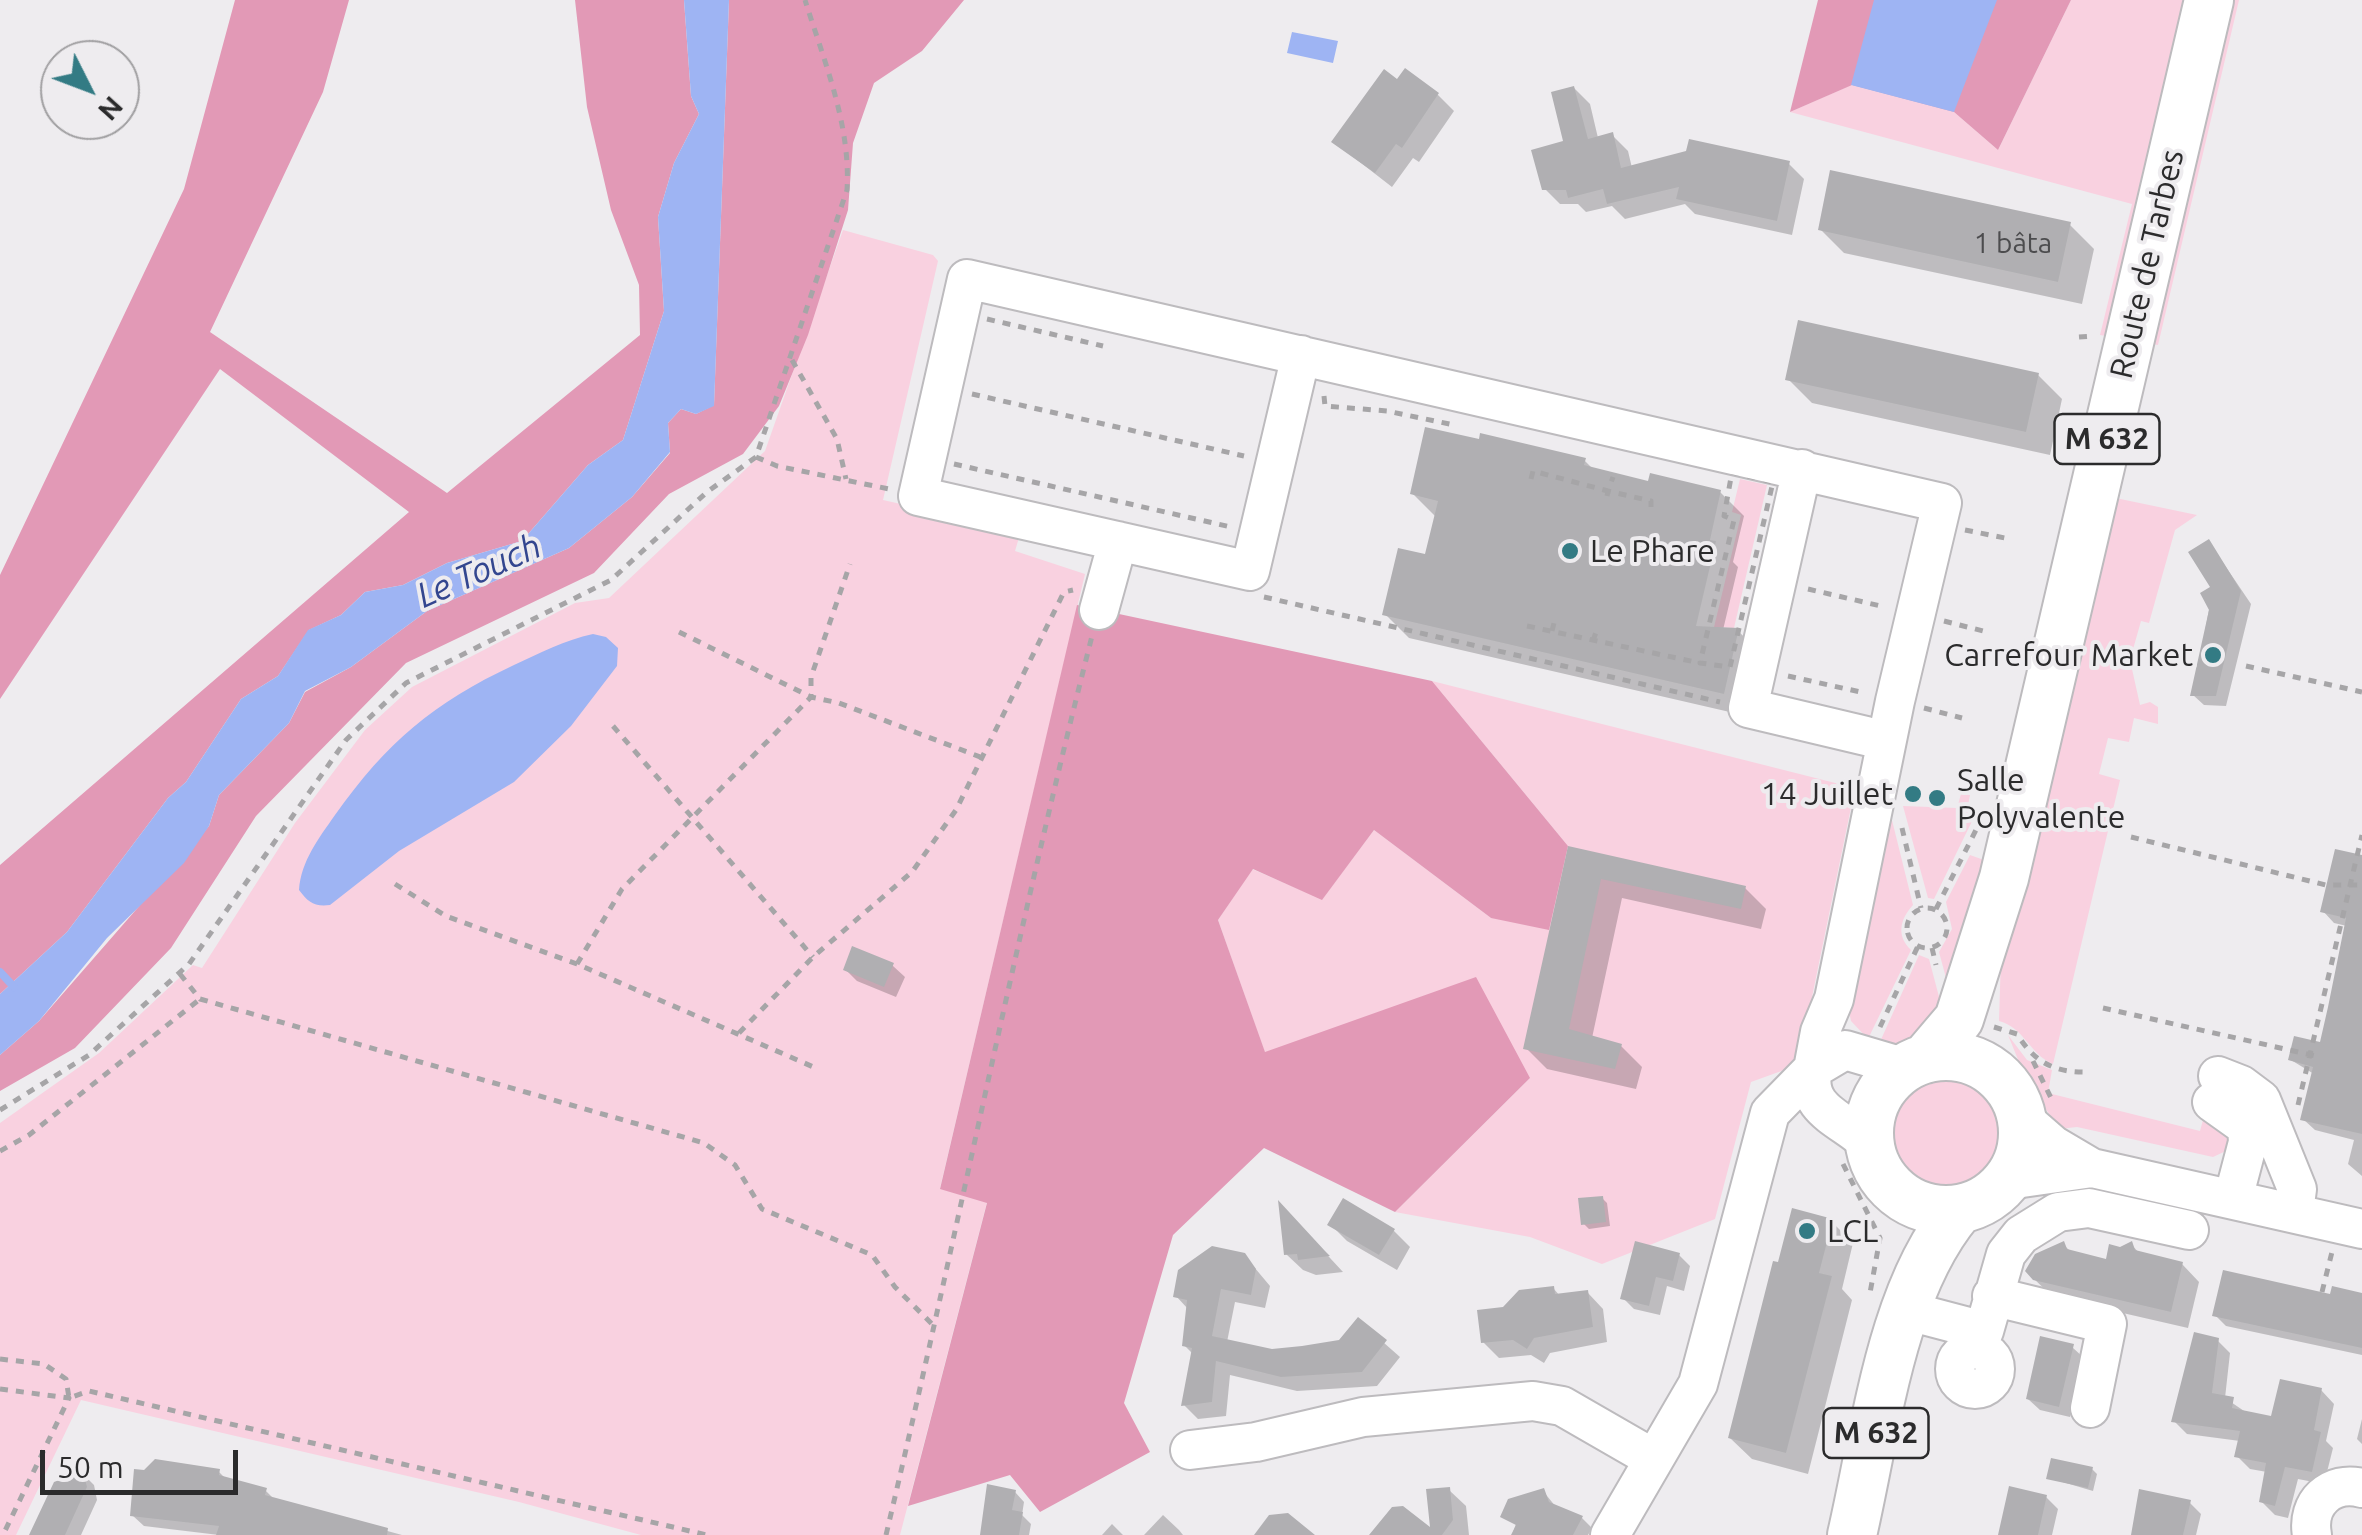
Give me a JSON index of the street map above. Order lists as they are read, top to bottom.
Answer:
{
  "streets": {
    "main road": ["Route de Tarbes", "M 632"]
  },
  "crossings": [
    ["Route de Tarbes", "M 632"]
  ],
  "water": ["Le Touch"],
  "places": [
    "Le Phare",
    "Carrefour Market",
    "14 Juillet",
    "Salle Polyvalente",
    "LCL"
  ],
  "house_numbers": ["1 bâta"],
  "scale_bar": "50 m",
  "north": "bottom right"
}
